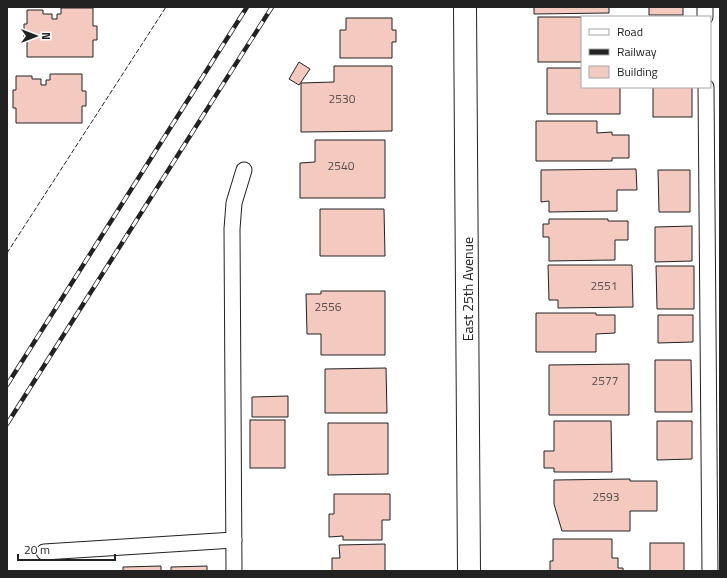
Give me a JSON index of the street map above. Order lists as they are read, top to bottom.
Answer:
{
  "streets": {
    "street": ["East 25th Avenue"]
  },
  "house_numbers": [
    "2530",
    "2540",
    "2551",
    "2556",
    "2577",
    "2593"
  ],
  "legend": ["Road", "Railway", "Building"],
  "scale_bar": "20 m",
  "north": "right"
}
